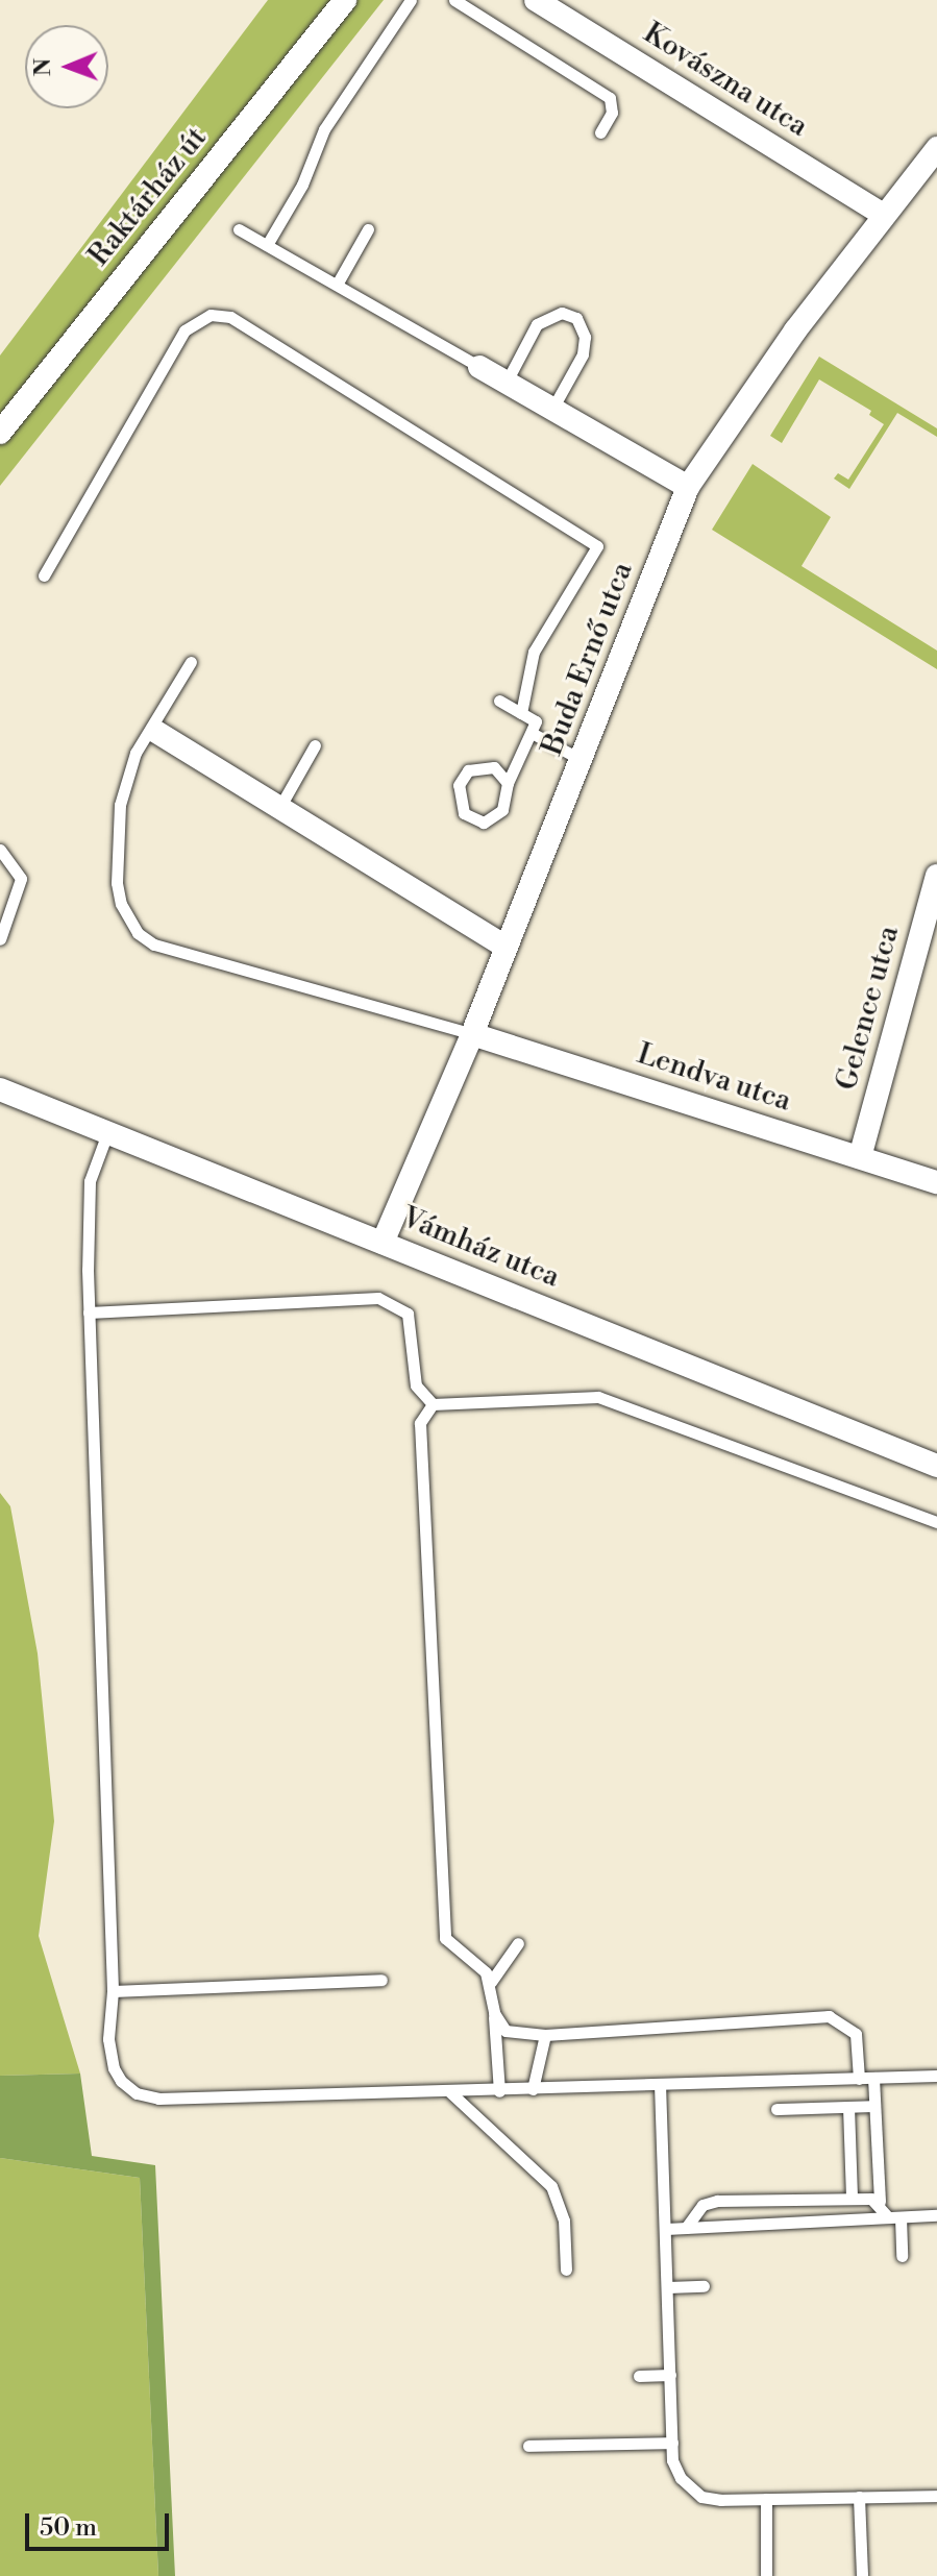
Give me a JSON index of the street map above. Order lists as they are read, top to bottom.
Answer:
{
  "streets": {
    "street": [
      "Kovászna utca",
      "Raktárház út",
      "Buda Ernő utca",
      "Gelence utca",
      "Lendva utca",
      "Vámház utca"
    ]
  },
  "crossings": [
    ["Kovászna utca", "Buda Ernő utca"],
    ["Buda Ernő utca", "Lendva utca"],
    ["Buda Ernő utca", "Vámház utca"],
    ["Gelence utca", "Lendva utca"]
  ],
  "scale_bar": "50 m",
  "north": "left"
}
